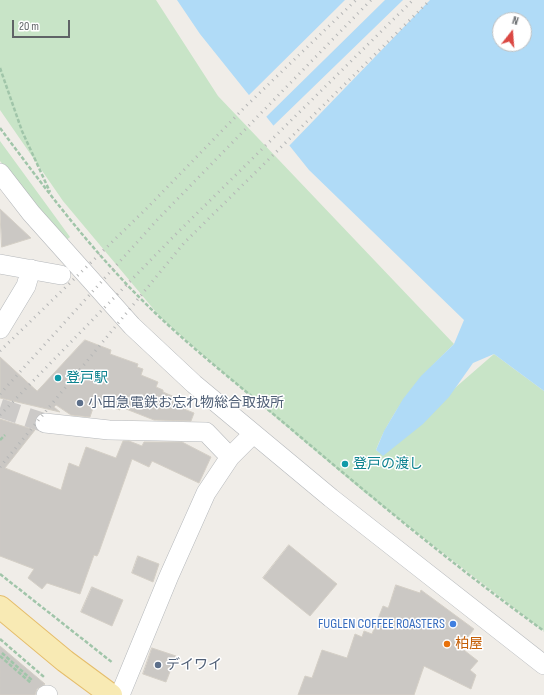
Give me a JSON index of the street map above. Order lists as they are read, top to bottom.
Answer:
{
  "places": [
    "登戸駅",
    "小田急電鉄お忘れ物総合取扱所",
    "登戸の渡し",
    "FUGLEN COFFEE ROASTERS",
    "柏屋",
    "デイワイ"
  ],
  "scale_bar": "20 m",
  "north": "top"
}
